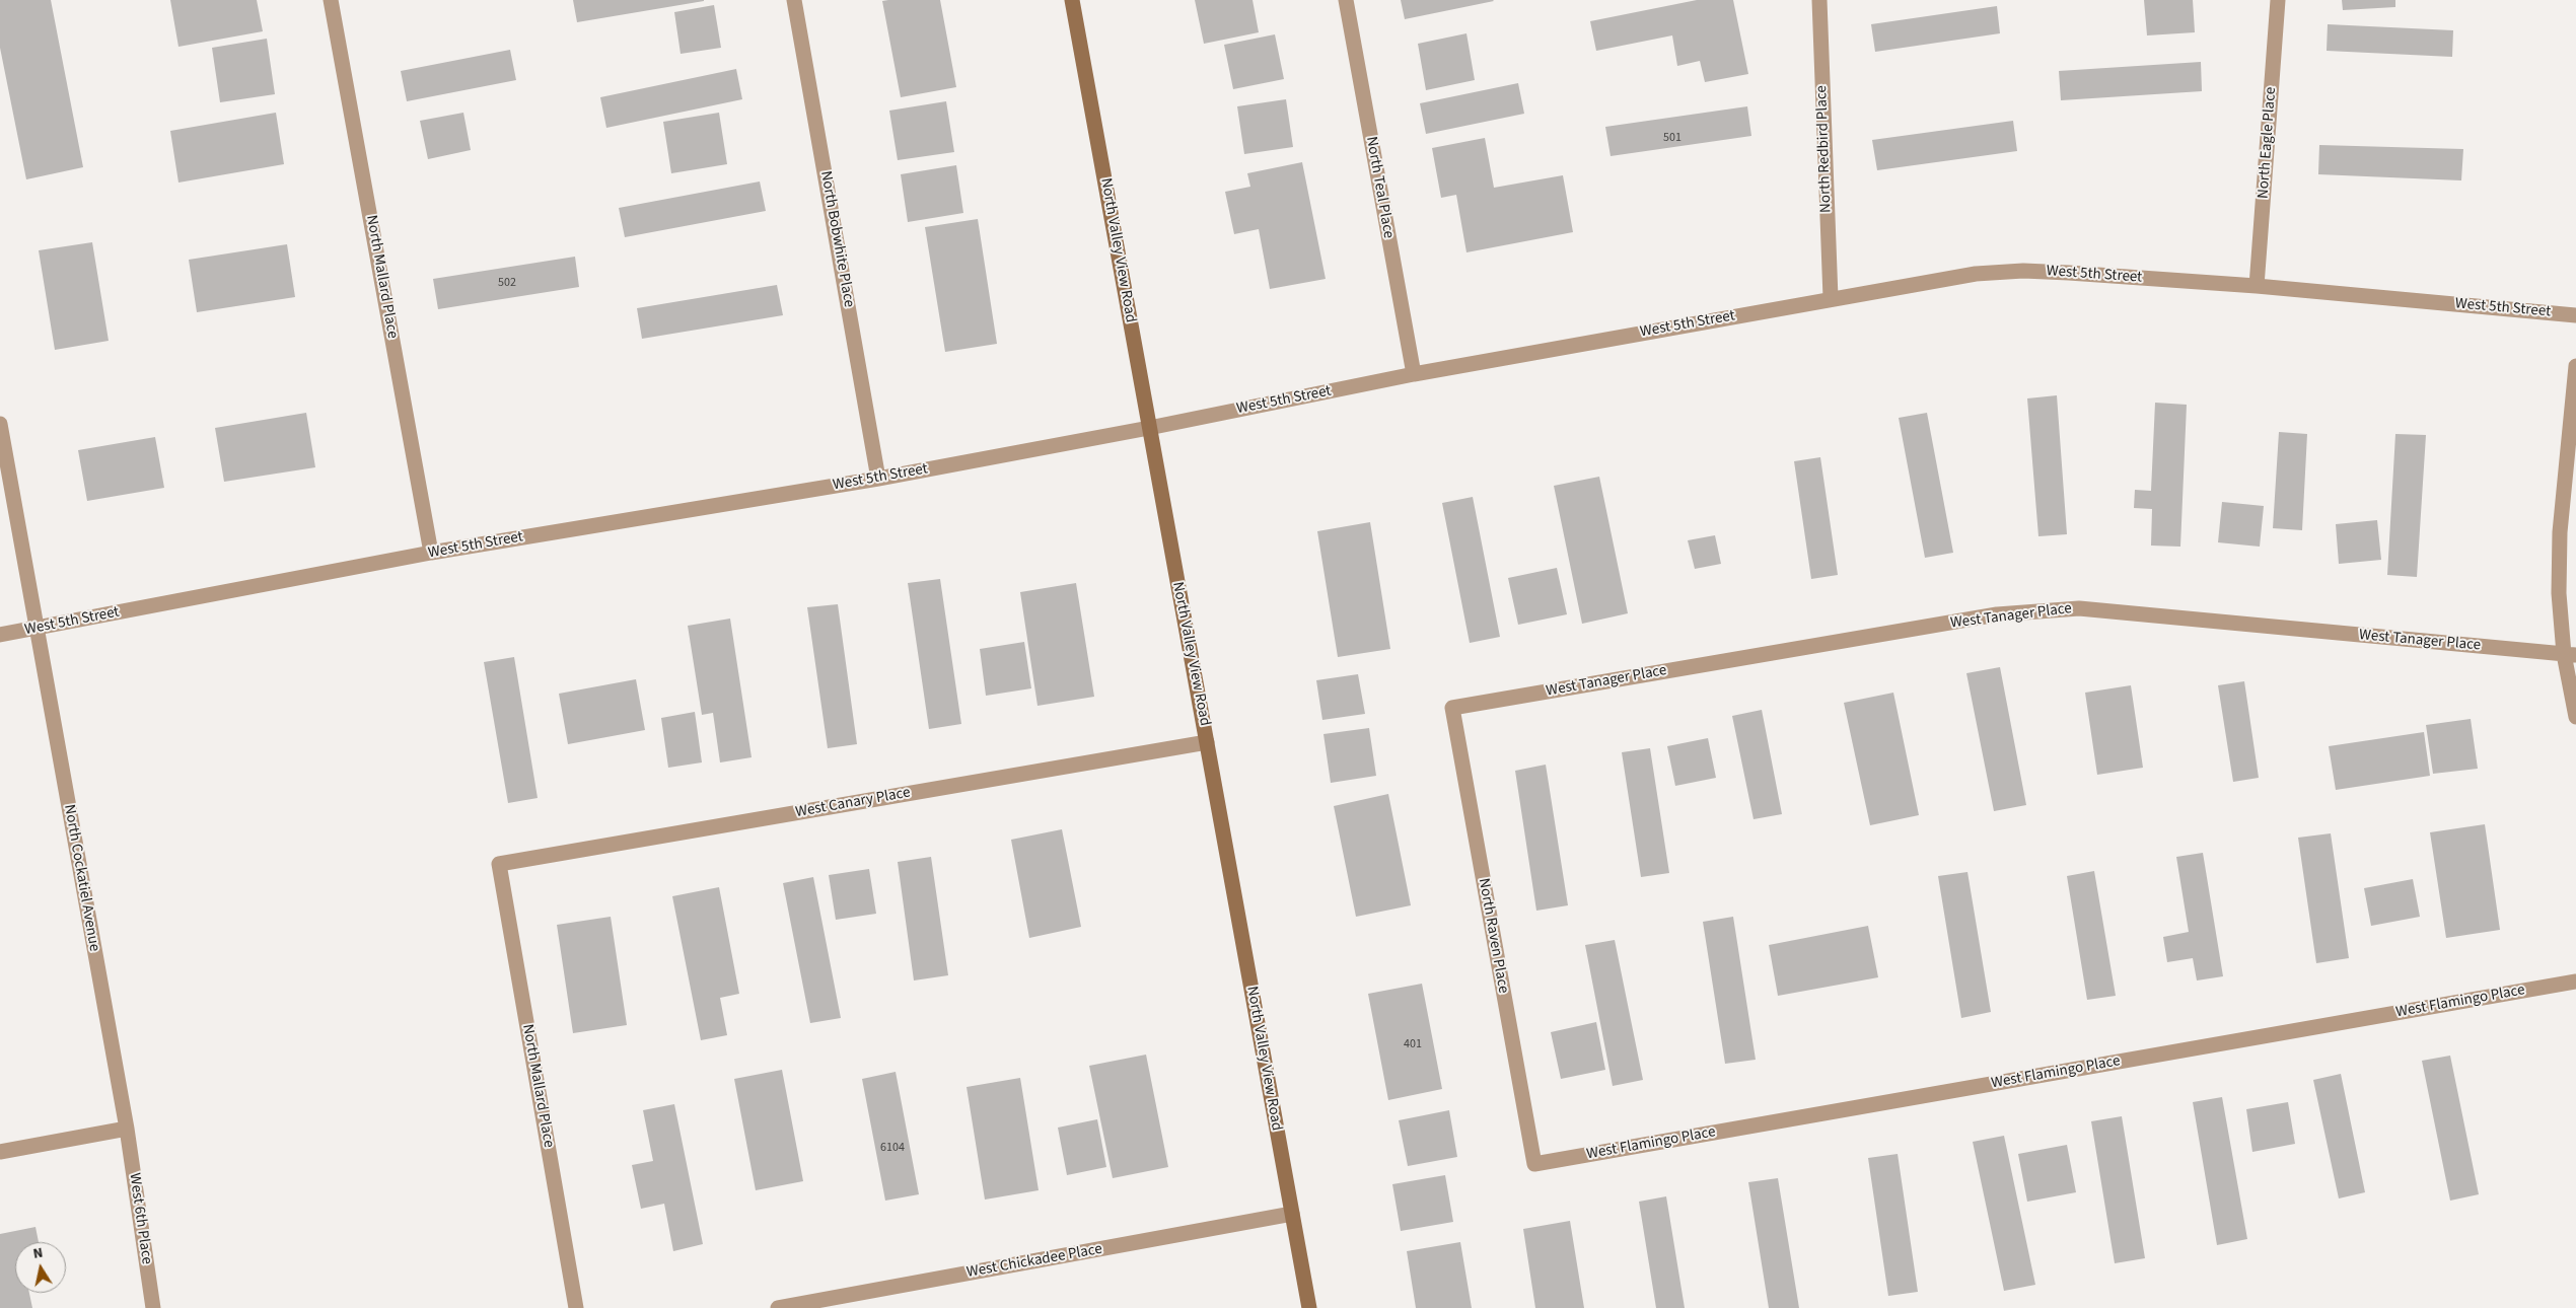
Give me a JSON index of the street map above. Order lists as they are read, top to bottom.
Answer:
{
  "streets": {
    "street": [
      "North Eagle Place",
      "North Redbird Place",
      "North Teal Place",
      "North Bobwhite Place",
      "North Valley View Road",
      "West 5th Street",
      "North Mallard Place",
      "West Tanager Place",
      "West Canary Place",
      "North Cockatiel Avenue",
      "North Raven Place",
      "West Flamingo Place",
      "West 6th Place",
      "West Chickadee Place"
    ]
  },
  "crossings": [
    ["North Eagle Place", "West 5th Street"],
    ["North Redbird Place", "West 5th Street"],
    ["North Teal Place", "West 5th Street"],
    ["North Bobwhite Place", "West 5th Street"],
    ["North Valley View Road", "West 5th Street"],
    ["North Valley View Road", "West Canary Place"],
    ["North Valley View Road", "West Chickadee Place"],
    ["West 5th Street", "North Mallard Place"],
    ["West 5th Street", "North Cockatiel Avenue"],
    ["North Mallard Place", "West Canary Place"],
    ["West Tanager Place", "North Raven Place"],
    ["North Cockatiel Avenue", "West 6th Place"],
    ["North Raven Place", "West Flamingo Place"]
  ],
  "house_numbers": [
    "501",
    "502",
    "401",
    "6104"
  ],
  "north": "top"
}
